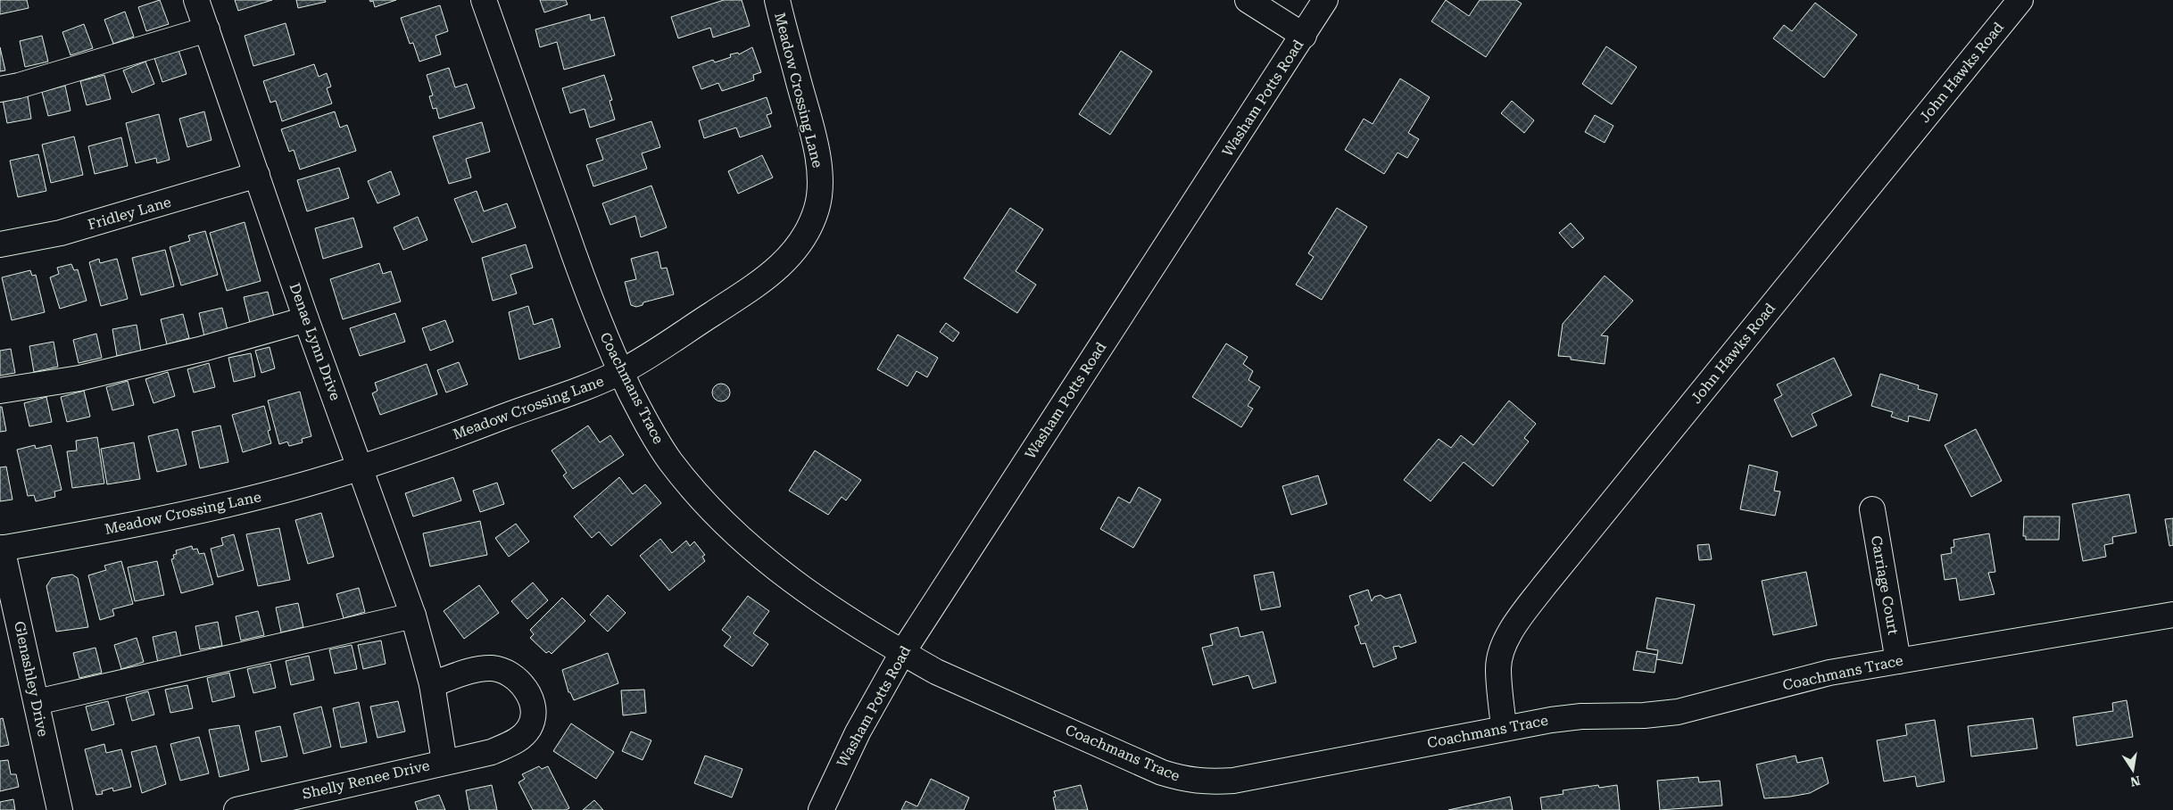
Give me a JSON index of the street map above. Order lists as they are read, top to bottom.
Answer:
{
  "streets": {
    "street": [
      "John Hawks Road",
      "Meadow Crossing Lane",
      "Washam Potts Road",
      "Fridley Lane",
      "Denae Lynn Drive",
      "Coachmans Trace",
      "Carriage Court",
      "Glenashley Drive",
      "Shelly Renee Drive"
    ]
  },
  "crossings": [
    ["John Hawks Road", "Coachmans Trace"],
    ["Meadow Crossing Lane", "Denae Lynn Drive"],
    ["Meadow Crossing Lane", "Coachmans Trace"],
    ["Meadow Crossing Lane", "Glenashley Drive"],
    ["Washam Potts Road", "Coachmans Trace"],
    ["Fridley Lane", "Denae Lynn Drive"],
    ["Denae Lynn Drive", "Shelly Renee Drive"],
    ["Coachmans Trace", "Carriage Court"]
  ],
  "north": "bottom"
}
